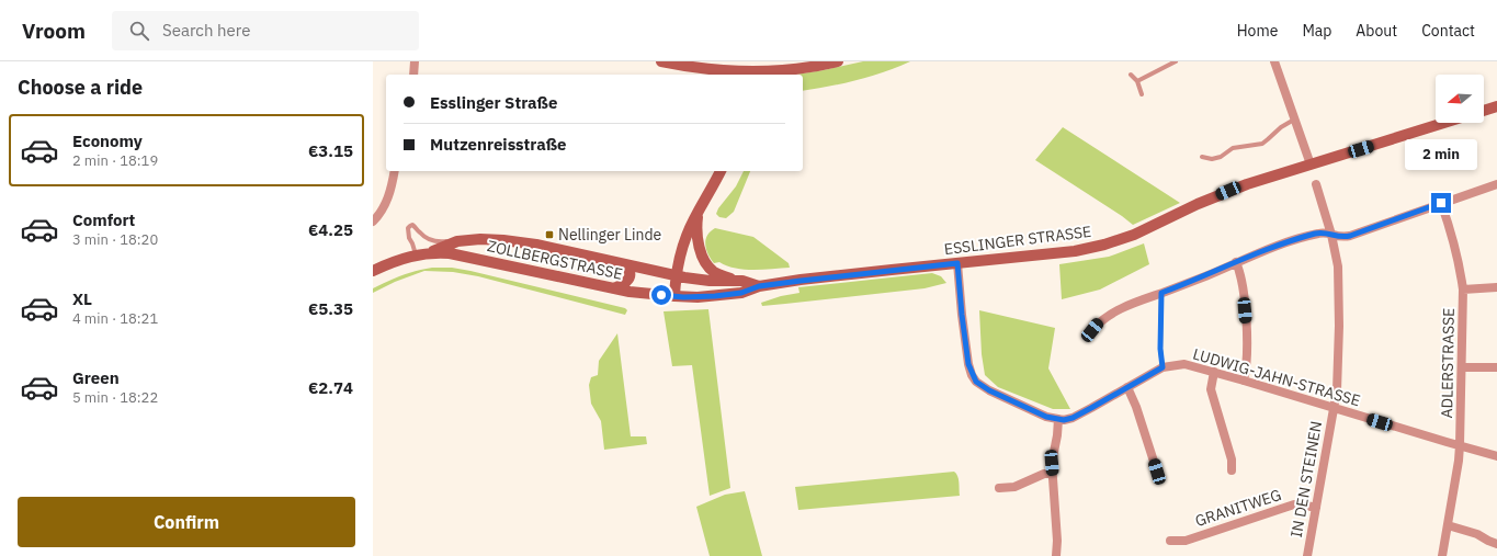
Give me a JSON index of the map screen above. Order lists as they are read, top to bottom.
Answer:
{
  "streets": {
    "main road": ["ESSLINGER STRASSE", "ZOLLBERGSTRASSE"],
    "street": [
      "ADLERSTRASSE",
      "LUDWIG-JAHN-STRASSE",
      "IN DEN STEINEN",
      "GRANITWEG"
    ]
  },
  "crossings": [
    ["ESSLINGER STRASSE", "ZOLLBERGSTRASSE"],
    ["ESSLINGER STRASSE", "LUDWIG-JAHN-STRASSE"],
    ["ADLERSTRASSE", "LUDWIG-JAHN-STRASSE"],
    ["LUDWIG-JAHN-STRASSE", "IN DEN STEINEN"],
    ["IN DEN STEINEN", "GRANITWEG"]
  ],
  "places": {
    "transit": ["Nellinger Linde"]
  },
  "north": "left",
  "page": {
    "header": "Vroom",
    "search": "Search here",
    "nav": [
      "Home",
      "Map",
      "About",
      "Contact"
    ],
    "heading": "Choose a ride",
    "banner": ["Esslinger Straße", "Mutzenreisstraße"],
    "list": [
      {
        "name": "Economy",
        "note": "2 min · 18:19",
        "value": "€3.15"
      },
      {
        "name": "Comfort",
        "note": "3 min · 18:20",
        "value": "€4.25"
      },
      {
        "name": "XL",
        "note": "4 min · 18:21",
        "value": "€5.35"
      },
      {
        "name": "Green",
        "note": "5 min · 18:22",
        "value": "€2.74"
      }
    ],
    "bubble": "2 min",
    "buttons": "Confirm"
  }
}
